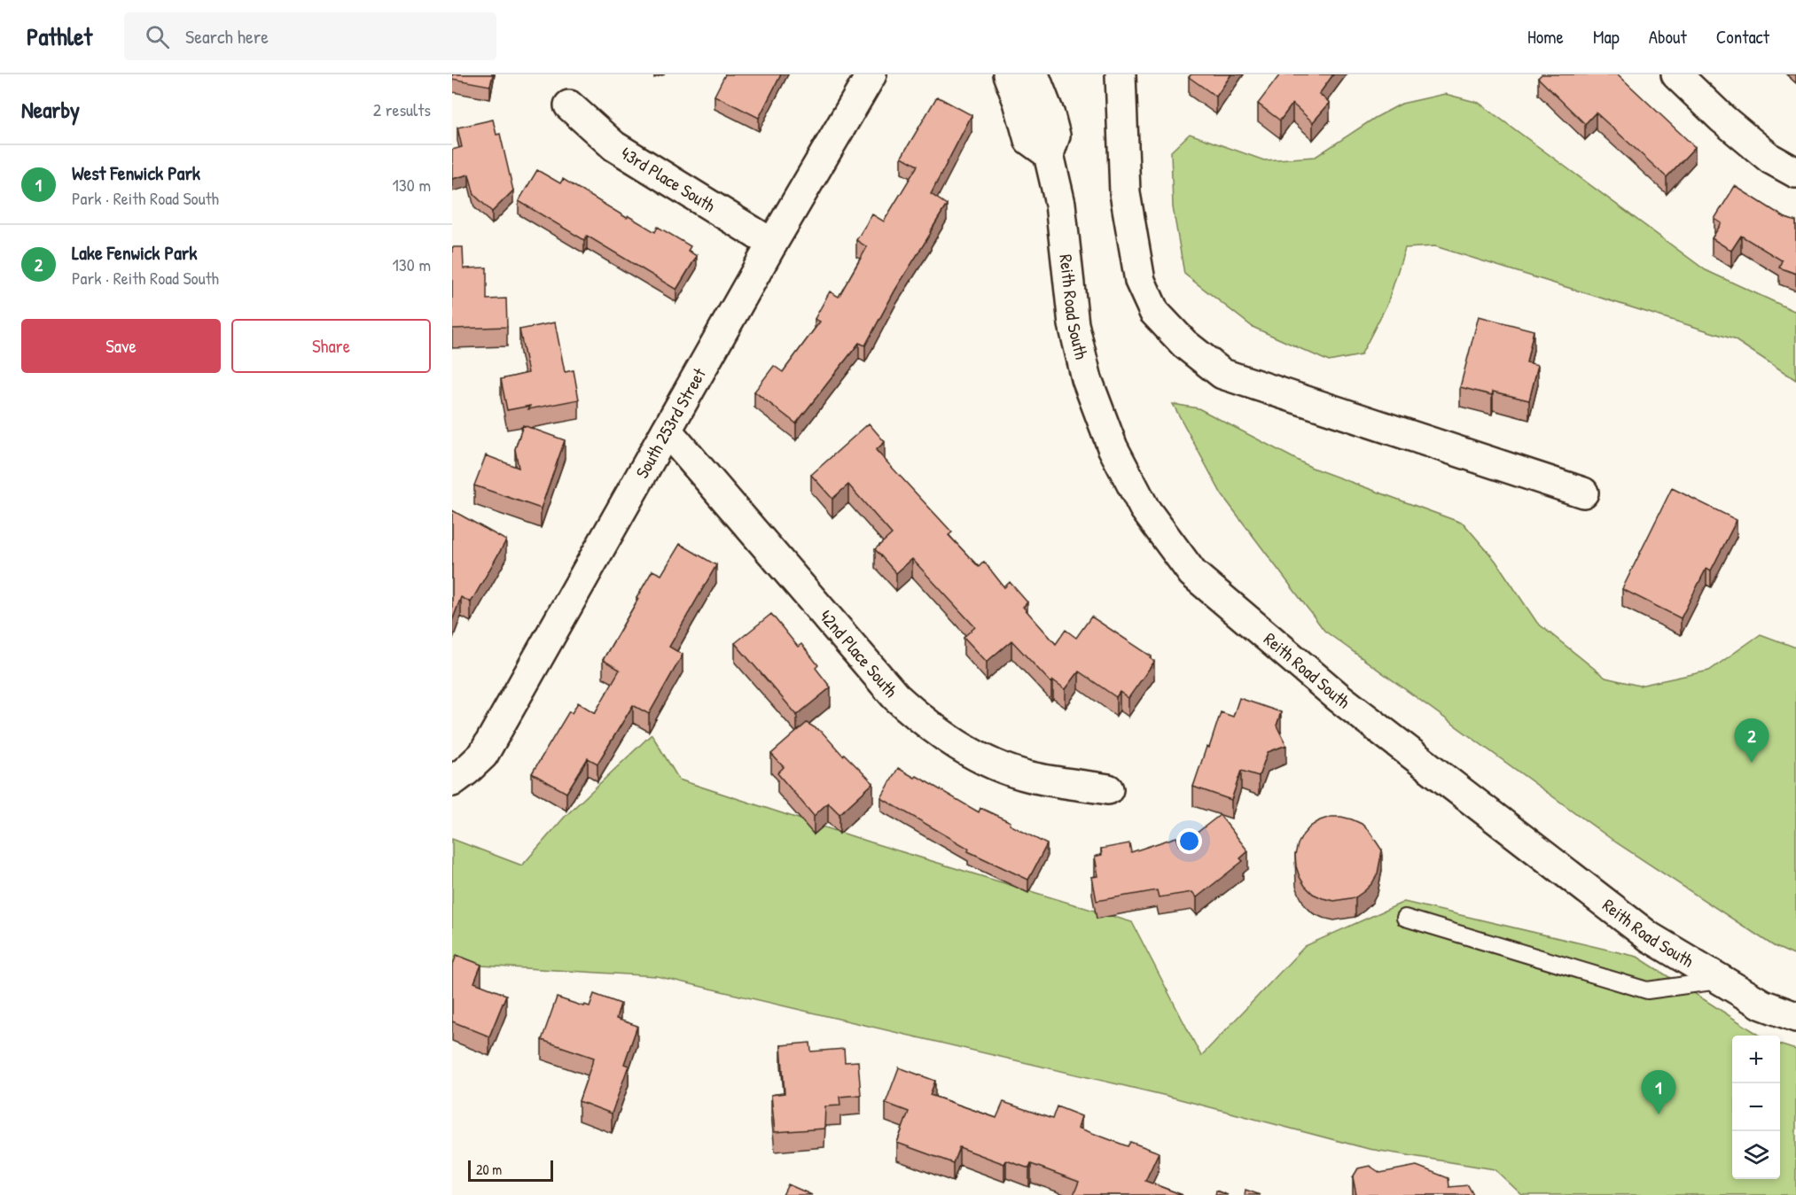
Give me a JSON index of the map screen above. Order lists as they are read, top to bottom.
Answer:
{
  "streets": {
    "street": [
      "43rd Place South",
      "Reith Road South",
      "South 253rd Street",
      "42nd Place South"
    ]
  },
  "crossings": [
    ["43rd Place South", "South 253rd Street"],
    ["South 253rd Street", "42nd Place South"]
  ],
  "scale_bar": "20 m",
  "page": {
    "header": "Pathlet",
    "search": "Search here",
    "nav": [
      "Home",
      "Map",
      "About",
      "Contact"
    ],
    "heading": ["Nearby", "2 results"],
    "list": [
      {
        "mark": "1",
        "name": "West Fenwick Park",
        "note": "Park · Reith Road South",
        "value": "130 m"
      },
      {
        "mark": "2",
        "name": "Lake Fenwick Park",
        "note": "Park · Reith Road South",
        "value": "130 m"
      }
    ],
    "buttons": ["Save", "Share"],
    "pins": ["2", "1"],
    "map_buttons": ["+", "−"],
    "scale": "20 m"
  }
}
